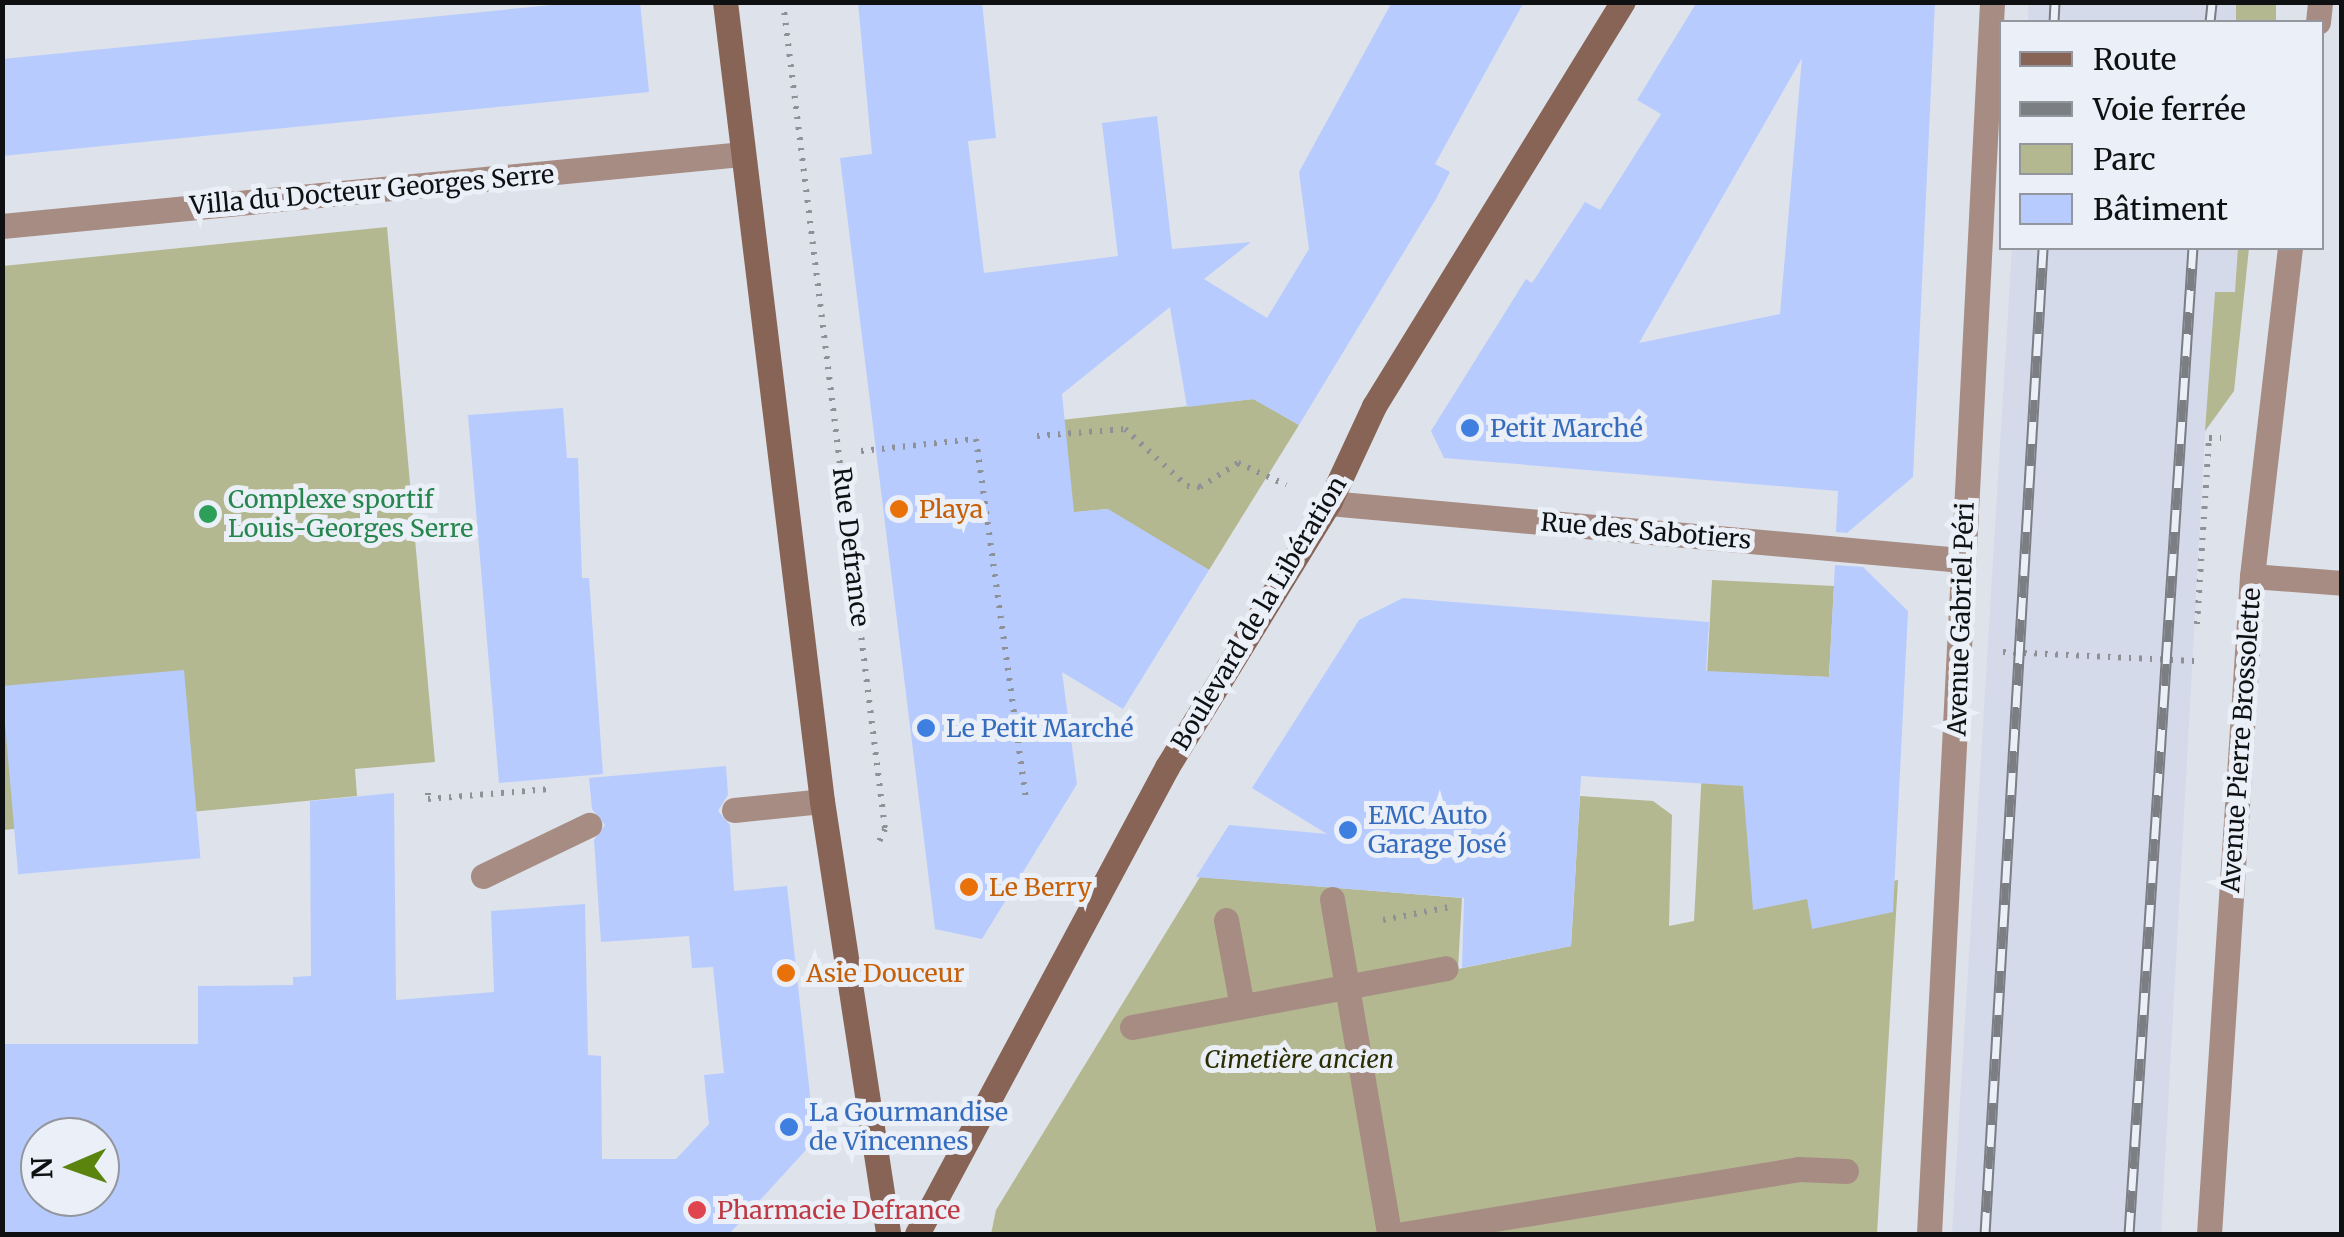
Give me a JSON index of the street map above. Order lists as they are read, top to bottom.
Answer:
{
  "streets": {
    "main road": ["Boulevard de la Libération"],
    "street": [
      "Villa du Docteur Georges Serre",
      "Rue des Sabotiers",
      "Avenue Gabriel Péri",
      "Avenue Pierre Brossolette"
    ],
    "path": ["Rue Defrance"]
  },
  "crossings": [
    ["Rue des Sabotiers", "Boulevard de la Libération"],
    ["Rue des Sabotiers", "Avenue Gabriel Péri"]
  ],
  "parks": ["Cimetière ancien"],
  "places": [
    "Petit Marché",
    "Playa",
    "Complexe sportif Louis-Georges Serre",
    "Le Petit Marché",
    "EMC Auto Garage José",
    "Le Berry",
    "Asie Douceur",
    "La Gourmandise de Vincennes",
    "Pharmacie Defrance"
  ],
  "legend": [
    "Route",
    "Voie ferrée",
    "Parc",
    "Bâtiment"
  ],
  "north": "left"
}
